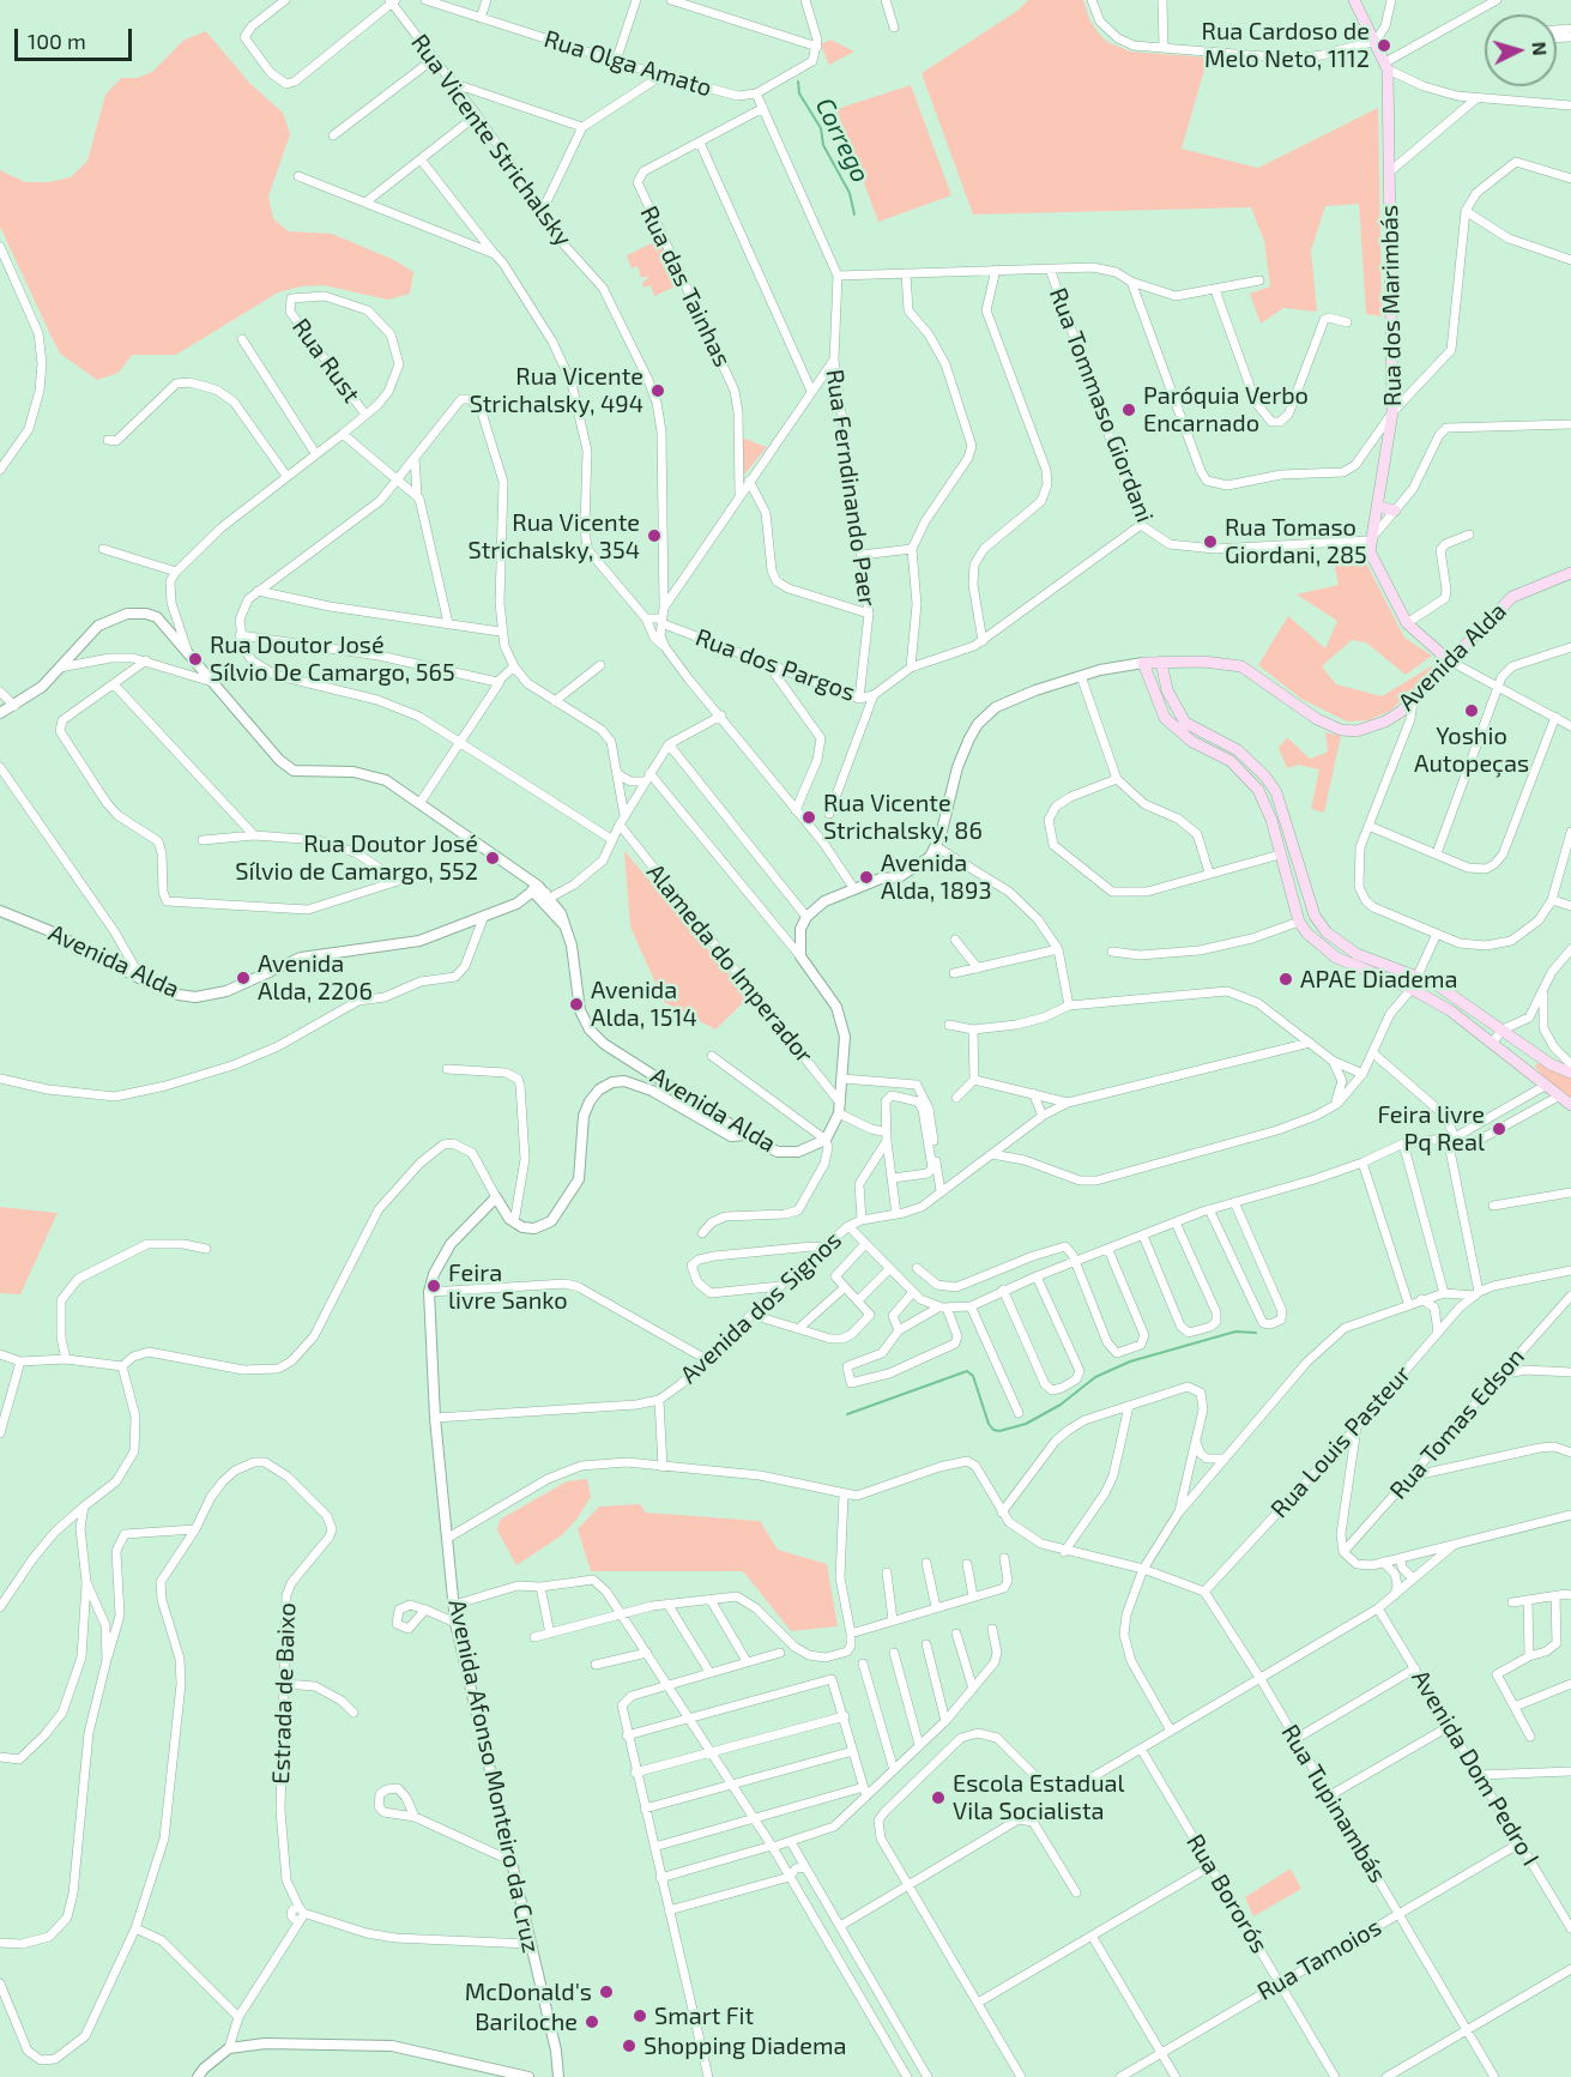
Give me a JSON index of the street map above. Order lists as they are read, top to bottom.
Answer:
{
  "streets": {
    "main road": ["Rua dos Marimbás", "Avenida Alda"],
    "street": [
      "Rua Olga Amato",
      "Rua Vicente Strichalsky",
      "Rua das Tainhas",
      "Rua Rust",
      "Rua Tommaso Giordani",
      "Rua Ferndinando Paer",
      "Rua dos Pargos",
      "Alameda do Imperador",
      "Avenida dos Signos",
      "Rua Tomas Edson",
      "Rua Louis Pasteur",
      "Estrada de Baixo",
      "Avenida Dom Pedro I",
      "Avenida Afonso Monteiro da Cruz",
      "Rua Tupinambás",
      "Rua Bororós",
      "Rua Tamoios"
    ]
  },
  "crossings": [
    ["Rua Vicente Strichalsky", "Rua dos Pargos"],
    ["Rua dos Marimbás", "Rua Tommaso Giordani"],
    ["Rua Tommaso Giordani", "Rua dos Pargos"],
    ["Rua Ferndinando Paer", "Rua dos Pargos"],
    ["Avenida dos Signos", "Avenida Afonso Monteiro da Cruz"],
    ["Rua Louis Pasteur", "Rua Tupinambás"],
    ["Avenida Dom Pedro I", "Rua Tamoios"],
    ["Rua Tupinambás", "Rua Tamoios"],
    ["Rua Bororós", "Rua Tamoios"]
  ],
  "water": ["Corrego"],
  "places": [
    "Rua Cardoso de Melo Neto, 1112",
    "Rua Vicente Strichalsky, 494",
    "Paróquia Verbo Encarnado",
    "Rua Vicente Strichalsky, 354",
    "Rua Tomaso Giordani, 285",
    "Rua Doutor José Sílvio De Camargo, 565",
    "Yoshio Autopeças",
    "Rua Vicente Strichalsky, 86",
    "Rua Doutor José Sílvio de Camargo, 552",
    "Avenida Alda, 1893",
    "Avenida Alda, 2206",
    "APAE Diadema",
    "Avenida Alda, 1514",
    "Feira livre Pq Real",
    "Feira livre Sanko",
    "Escola Estadual Vila Socialista",
    "McDonald's",
    "Smart Fit",
    "Bariloche",
    "Shopping Diadema"
  ],
  "scale_bar": "100 m",
  "north": "right"
}
